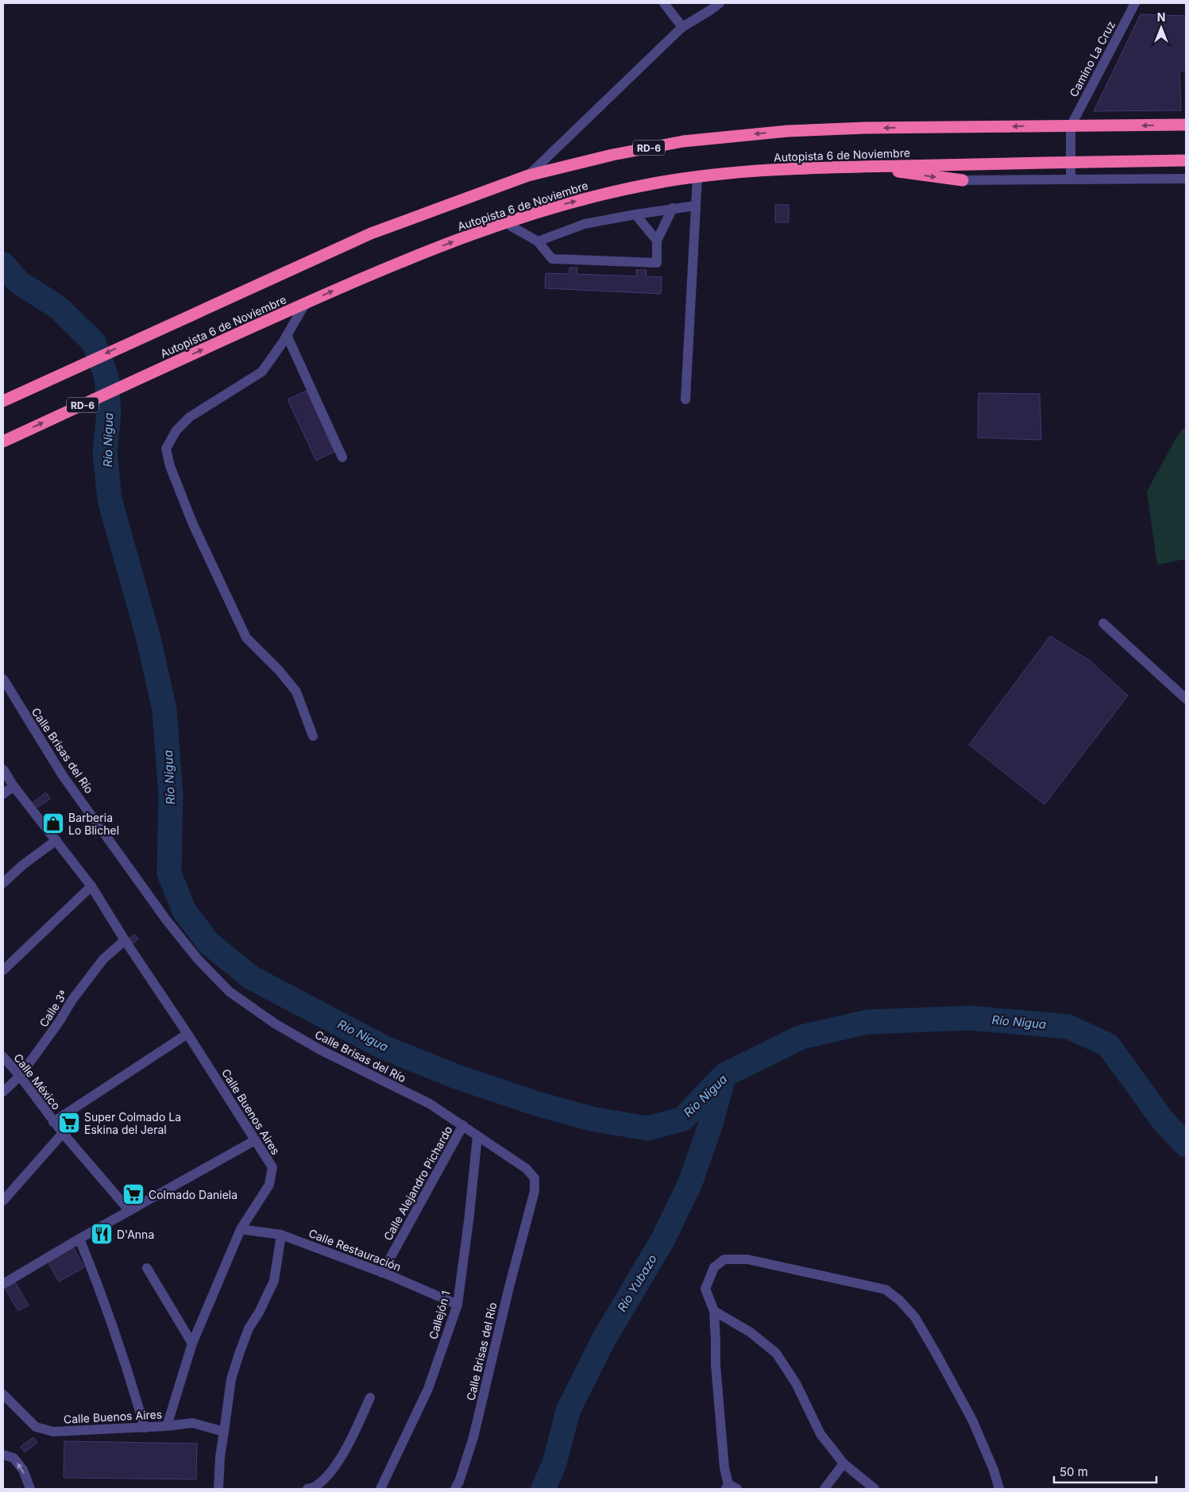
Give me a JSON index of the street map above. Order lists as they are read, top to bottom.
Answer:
{
  "streets": {
    "highway": ["RD-6", "Autopista 6 de Noviembre"],
    "street": [
      "Camino La Cruz",
      "Calle Brisas del Río",
      "Calle 3ª",
      "Calle México",
      "Calle Buenos Aires",
      "Calle Alejandro Pichardo",
      "Calle Restauración",
      "Callejón 1"
    ]
  },
  "crossings": [
    ["Camino La Cruz", "RD-6"],
    ["Calle Brisas del Río", "Calle Alejandro Pichardo"],
    ["Calle Brisas del Río", "Callejón 1"],
    ["Calle 3ª", "Calle México"],
    ["Calle 3ª", "Calle Buenos Aires"],
    ["Calle Buenos Aires", "Calle Restauración"],
    ["Calle Alejandro Pichardo", "Calle Restauración"],
    ["Calle Restauración", "Callejón 1"]
  ],
  "water": ["Río Nigua", "Río Yubazo"],
  "places": {
    "shop": ["Barberia Lo Blichel"],
    "supermarket": ["Super Colmado La Eskina del Jeral", "Colmado Daniela"],
    "restaurant": ["D'Anna"]
  },
  "scale_bar": "50 m",
  "north": "top"
}
